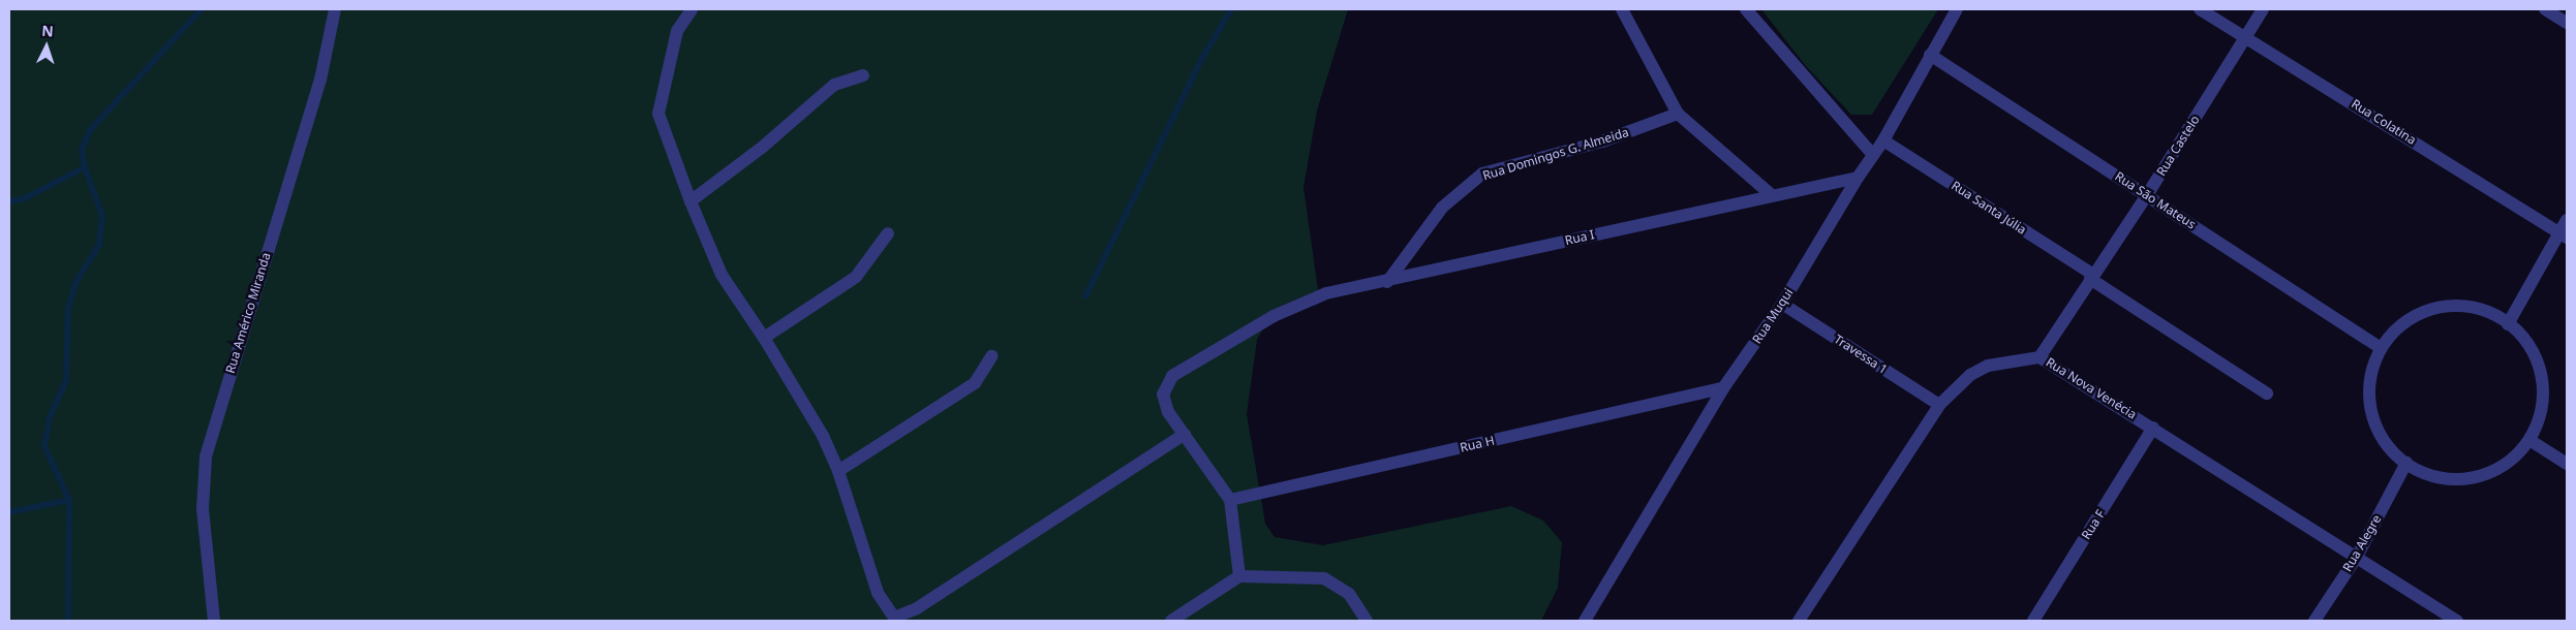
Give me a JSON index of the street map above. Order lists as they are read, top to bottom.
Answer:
{
  "streets": {
    "street": [
      "Rua Colatina",
      "Rua Castelo",
      "Rua Domingos G. Almeida",
      "Rua São Mateus",
      "Rua Santa Júlia",
      "Rua I",
      "Rua Américo Miranda",
      "Rua Muqui",
      "Travessa 1",
      "Rua Nova Venécia",
      "Rua H",
      "Rua F",
      "Rua Alegre"
    ]
  },
  "crossings": [
    ["Rua Colatina", "Rua Castelo"],
    ["Rua Castelo", "Rua São Mateus"],
    ["Rua Castelo", "Rua Santa Júlia"],
    ["Rua Castelo", "Rua Nova Venécia"],
    ["Rua Domingos G. Almeida", "Rua I"],
    ["Rua São Mateus", "Rua Muqui"],
    ["Rua São Mateus", "Rua Alegre"],
    ["Rua Santa Júlia", "Rua Muqui"],
    ["Rua I", "Rua Muqui"],
    ["Rua I", "Rua H"],
    ["Rua Muqui", "Travessa 1"],
    ["Rua Muqui", "Rua H"],
    ["Travessa 1", "Rua Nova Venécia"],
    ["Rua Nova Venécia", "Rua F"],
    ["Rua Nova Venécia", "Rua Alegre"]
  ],
  "north": "top"
}
